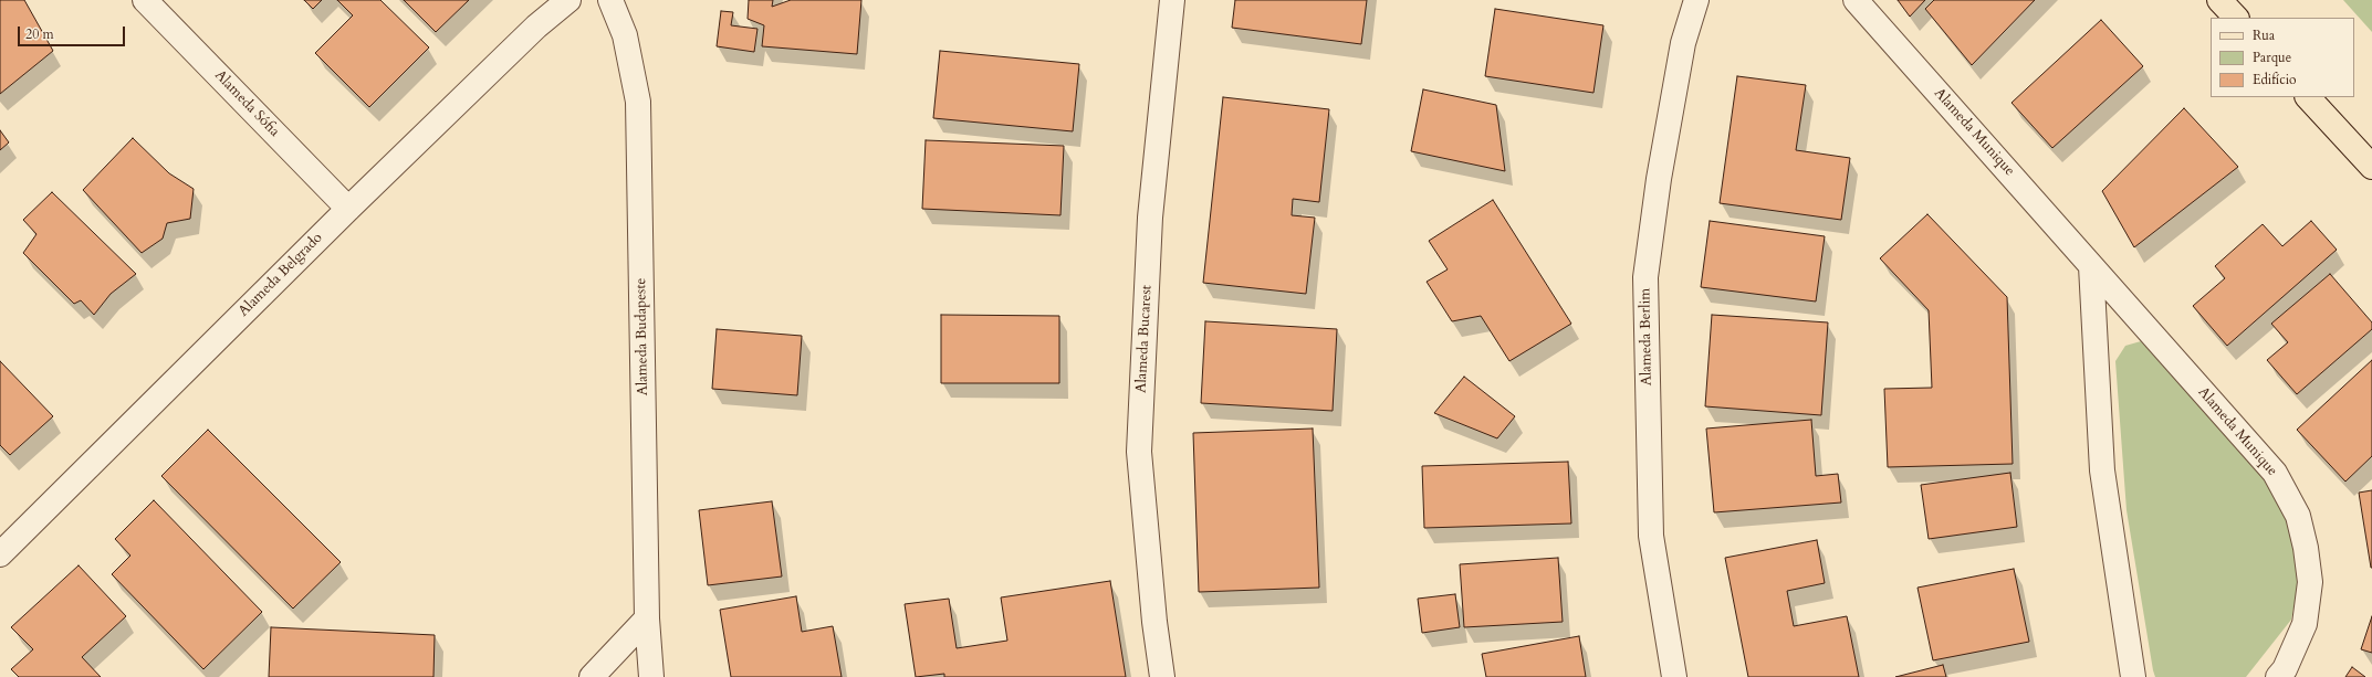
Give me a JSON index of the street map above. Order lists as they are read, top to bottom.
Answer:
{
  "streets": {
    "street": [
      "Alameda Sófia",
      "Alameda Munique",
      "Alameda Belgrado",
      "Alameda Budapeste",
      "Alameda Berlim",
      "Alameda Bucarest"
    ]
  },
  "crossings": [
    ["Alameda Sófia", "Alameda Belgrado"]
  ],
  "legend": ["Rua", "Parque", "Edifício"],
  "scale_bar": "20 m"
}
